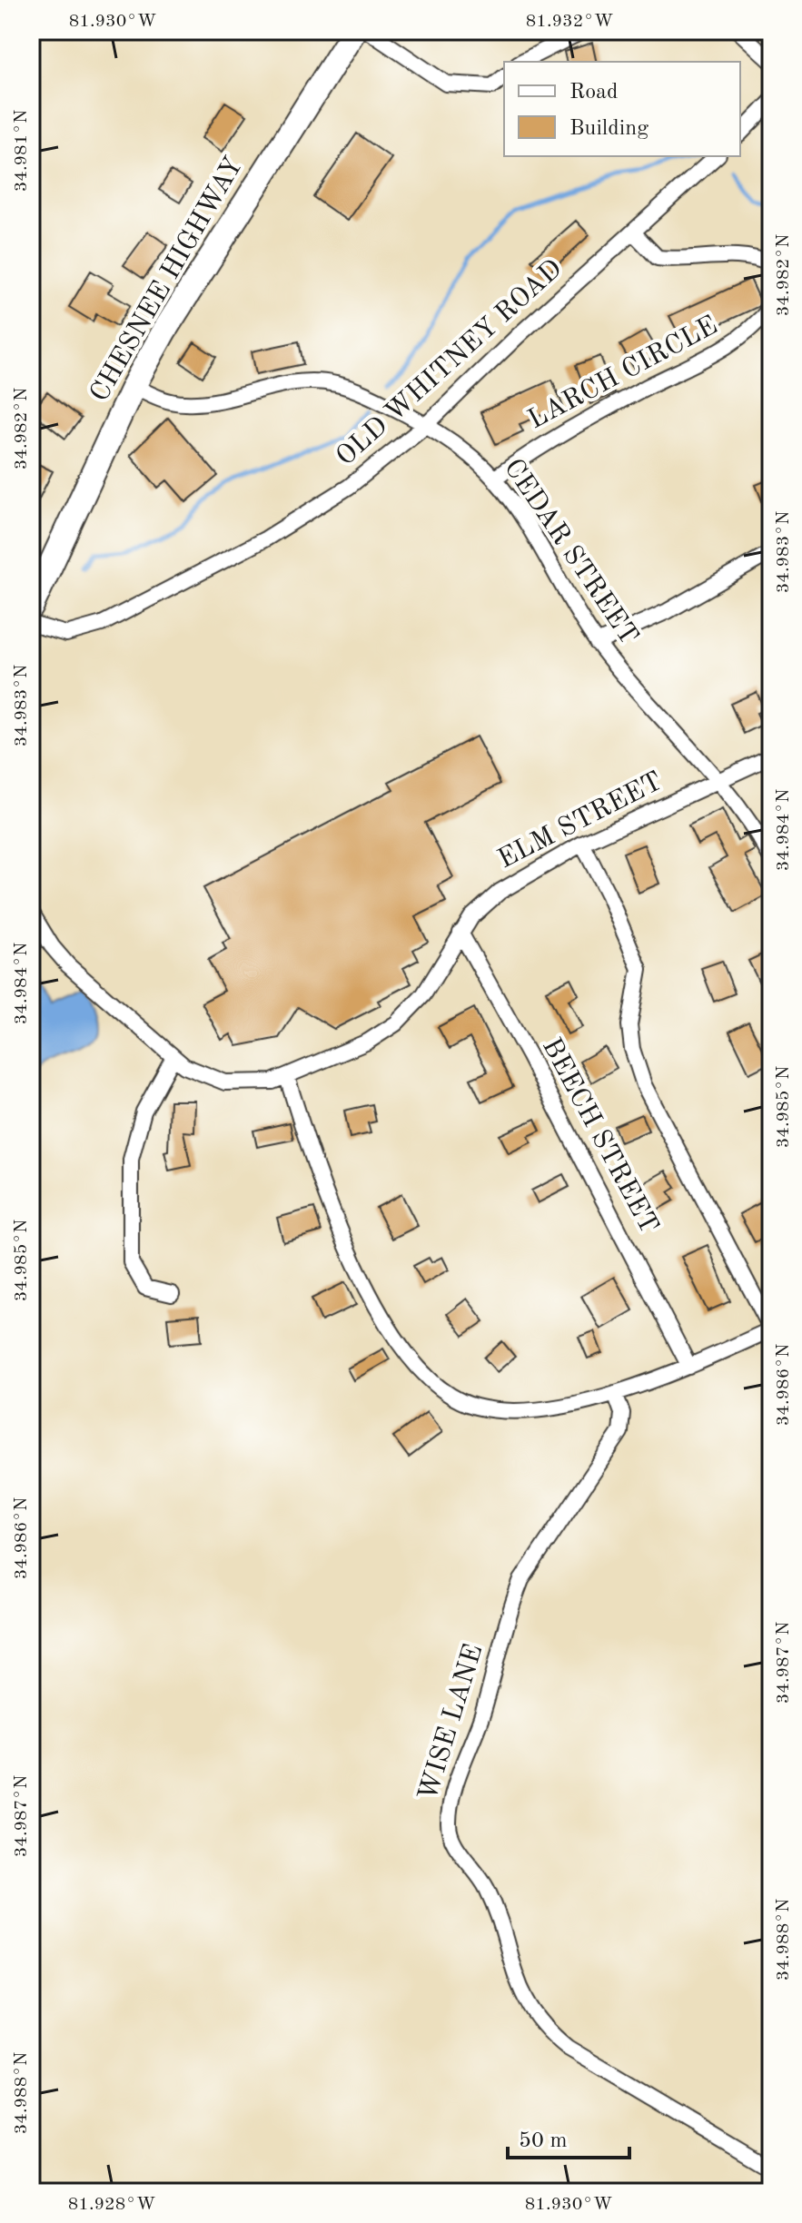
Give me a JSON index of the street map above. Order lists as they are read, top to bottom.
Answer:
{
  "streets": {
    "main road": ["CHESNEE HIGHWAY"],
    "street": [
      "OLD WHITNEY ROAD",
      "LARCH CIRCLE",
      "CEDAR STREET",
      "ELM STREET",
      "BEECH STREET",
      "WISE LANE"
    ]
  },
  "crossings": [
    ["CHESNEE HIGHWAY", "CEDAR STREET"],
    ["OLD WHITNEY ROAD", "CEDAR STREET"],
    ["LARCH CIRCLE", "CEDAR STREET"],
    ["CEDAR STREET", "ELM STREET"],
    ["ELM STREET", "BEECH STREET"]
  ],
  "legend": ["Road", "Building"],
  "scale_bar": "50 m",
  "coordinates": [
    "81.930°W",
    "81.932°W",
    "34.981°N",
    "34.982°N",
    "34.983°N",
    "34.984°N",
    "34.985°N",
    "34.986°N",
    "34.987°N",
    "34.988°N",
    "81.928°W"
  ]
}
